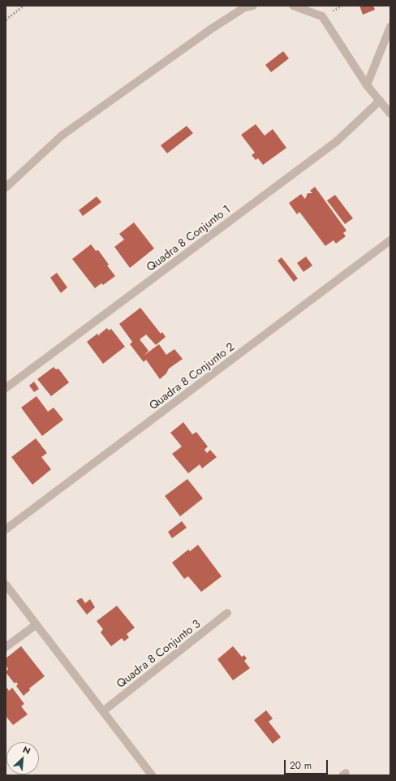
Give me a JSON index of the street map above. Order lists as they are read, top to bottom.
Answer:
{
  "streets": {
    "street": ["Quadra 8 Conjunto 1", "Quadra 8 Conjunto 2", "Quadra 8 Conjunto 3"]
  },
  "scale_bar": "20 m",
  "north": "top right"
}
